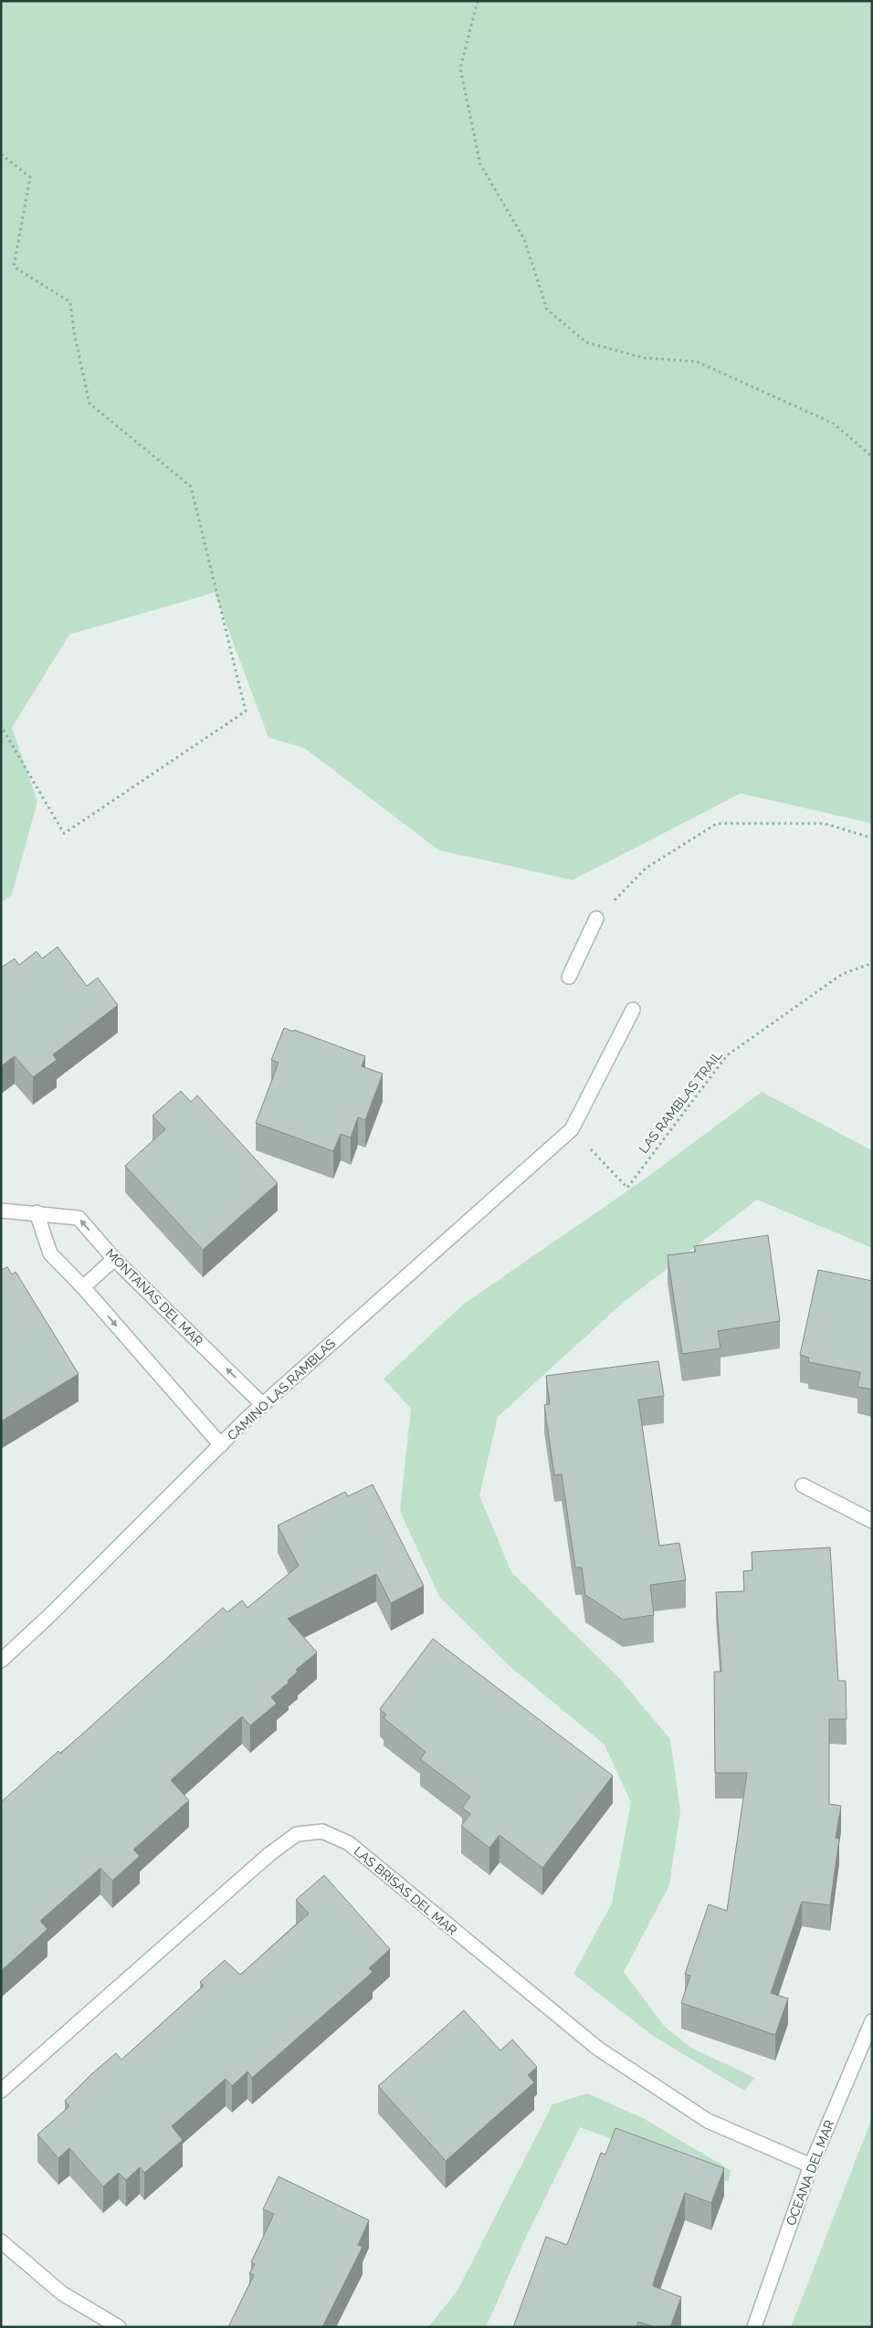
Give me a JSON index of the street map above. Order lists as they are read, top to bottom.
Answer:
{
  "streets": {
    "street": [
      "MONTANAS DEL MAR",
      "CAMINO LAS RAMBLAS",
      "LAS BRISAS DEL MAR",
      "OCEANA DEL MAR"
    ],
    "path": ["LAS RAMBLAS TRAIL"]
  },
  "crossings": [
    ["LAS RAMBLAS TRAIL", "CAMINO LAS RAMBLAS"],
    ["MONTANAS DEL MAR", "CAMINO LAS RAMBLAS"],
    ["LAS BRISAS DEL MAR", "OCEANA DEL MAR"]
  ]
}
